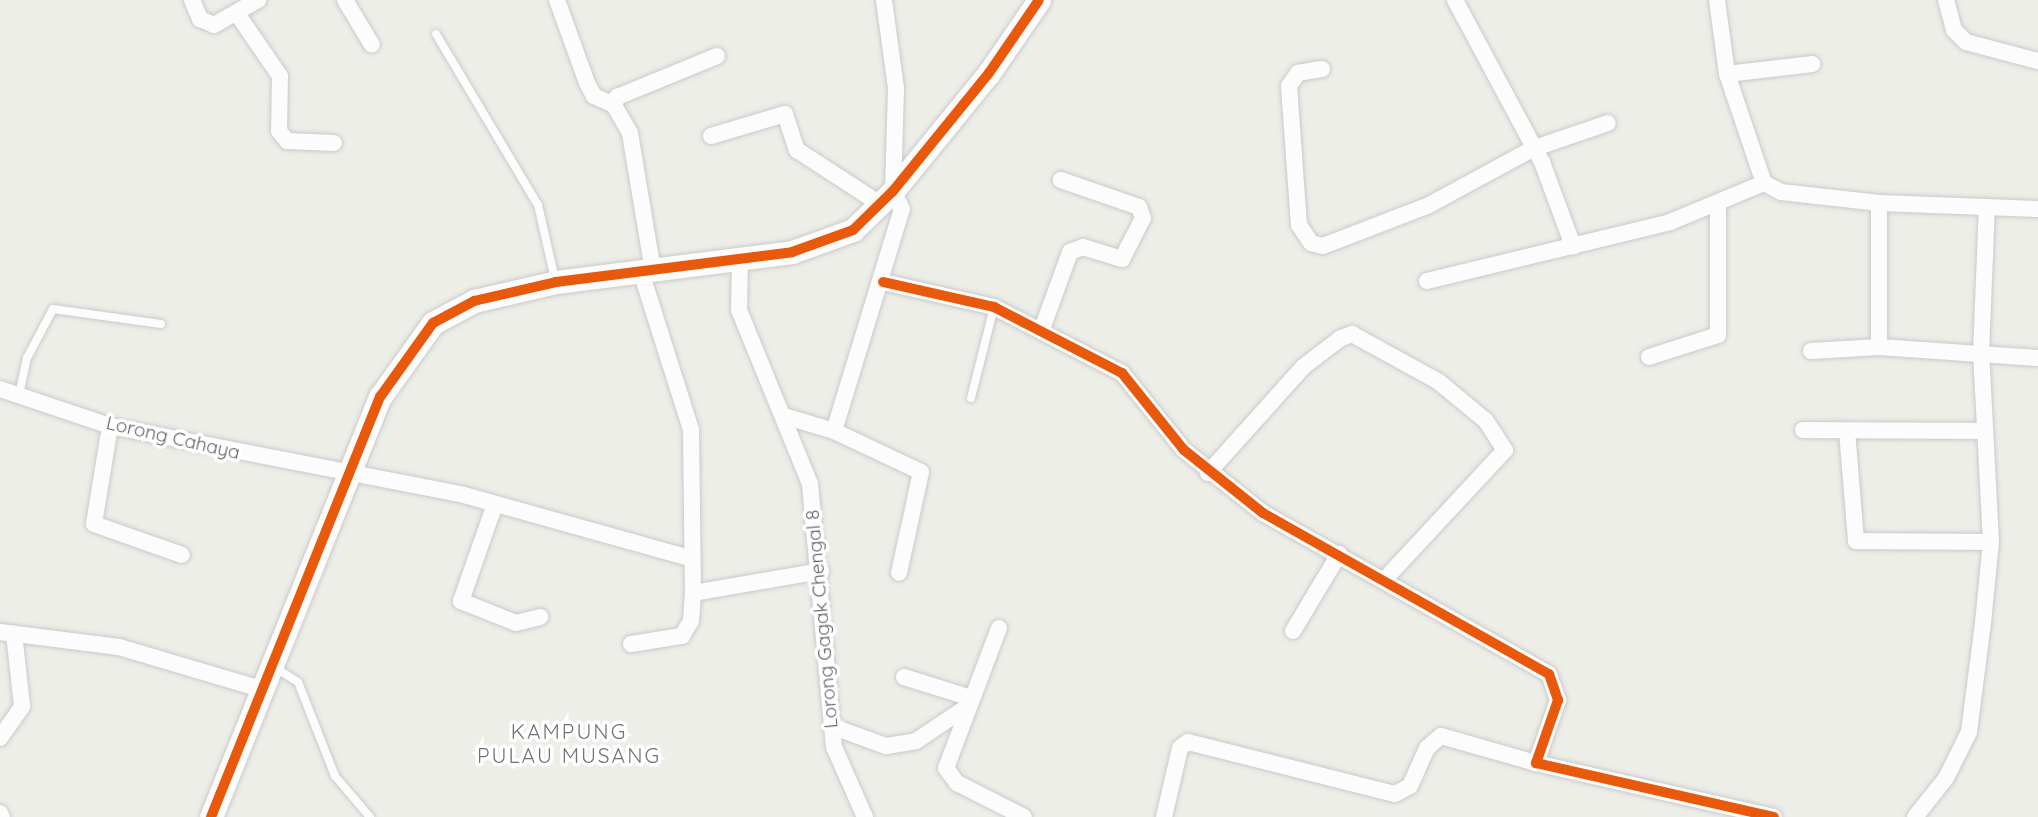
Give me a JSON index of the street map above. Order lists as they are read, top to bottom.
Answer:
{
  "streets": {
    "street": ["Lorong Cahaya", "Lorong Gagak Chengal 8"]
  },
  "districts": ["KAMPUNG PULAU MUSANG"]
}
